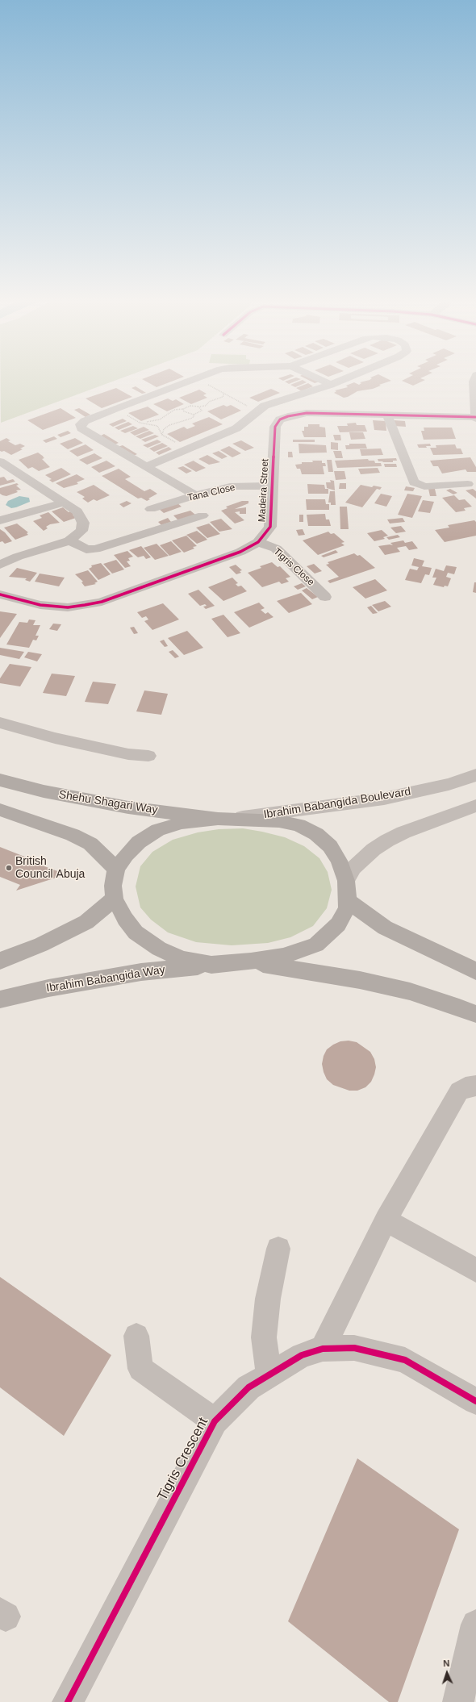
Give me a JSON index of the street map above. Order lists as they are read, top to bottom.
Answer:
{
  "streets": {
    "main road": ["Shehu Shagari Way", "Ibrahim Babangida Way"],
    "street": [
      "Madeira Street",
      "Tana Close",
      "Tigris Close",
      "Ibrahim Babangida Boulevard",
      "Tigris Crescent"
    ]
  },
  "crossings": [
    ["Madeira Street", "Tana Close"],
    ["Madeira Street", "Tigris Close"],
    ["Shehu Shagari Way", "Ibrahim Babangida Boulevard"]
  ],
  "places": ["British Council Abuja"],
  "north": "top"
}
